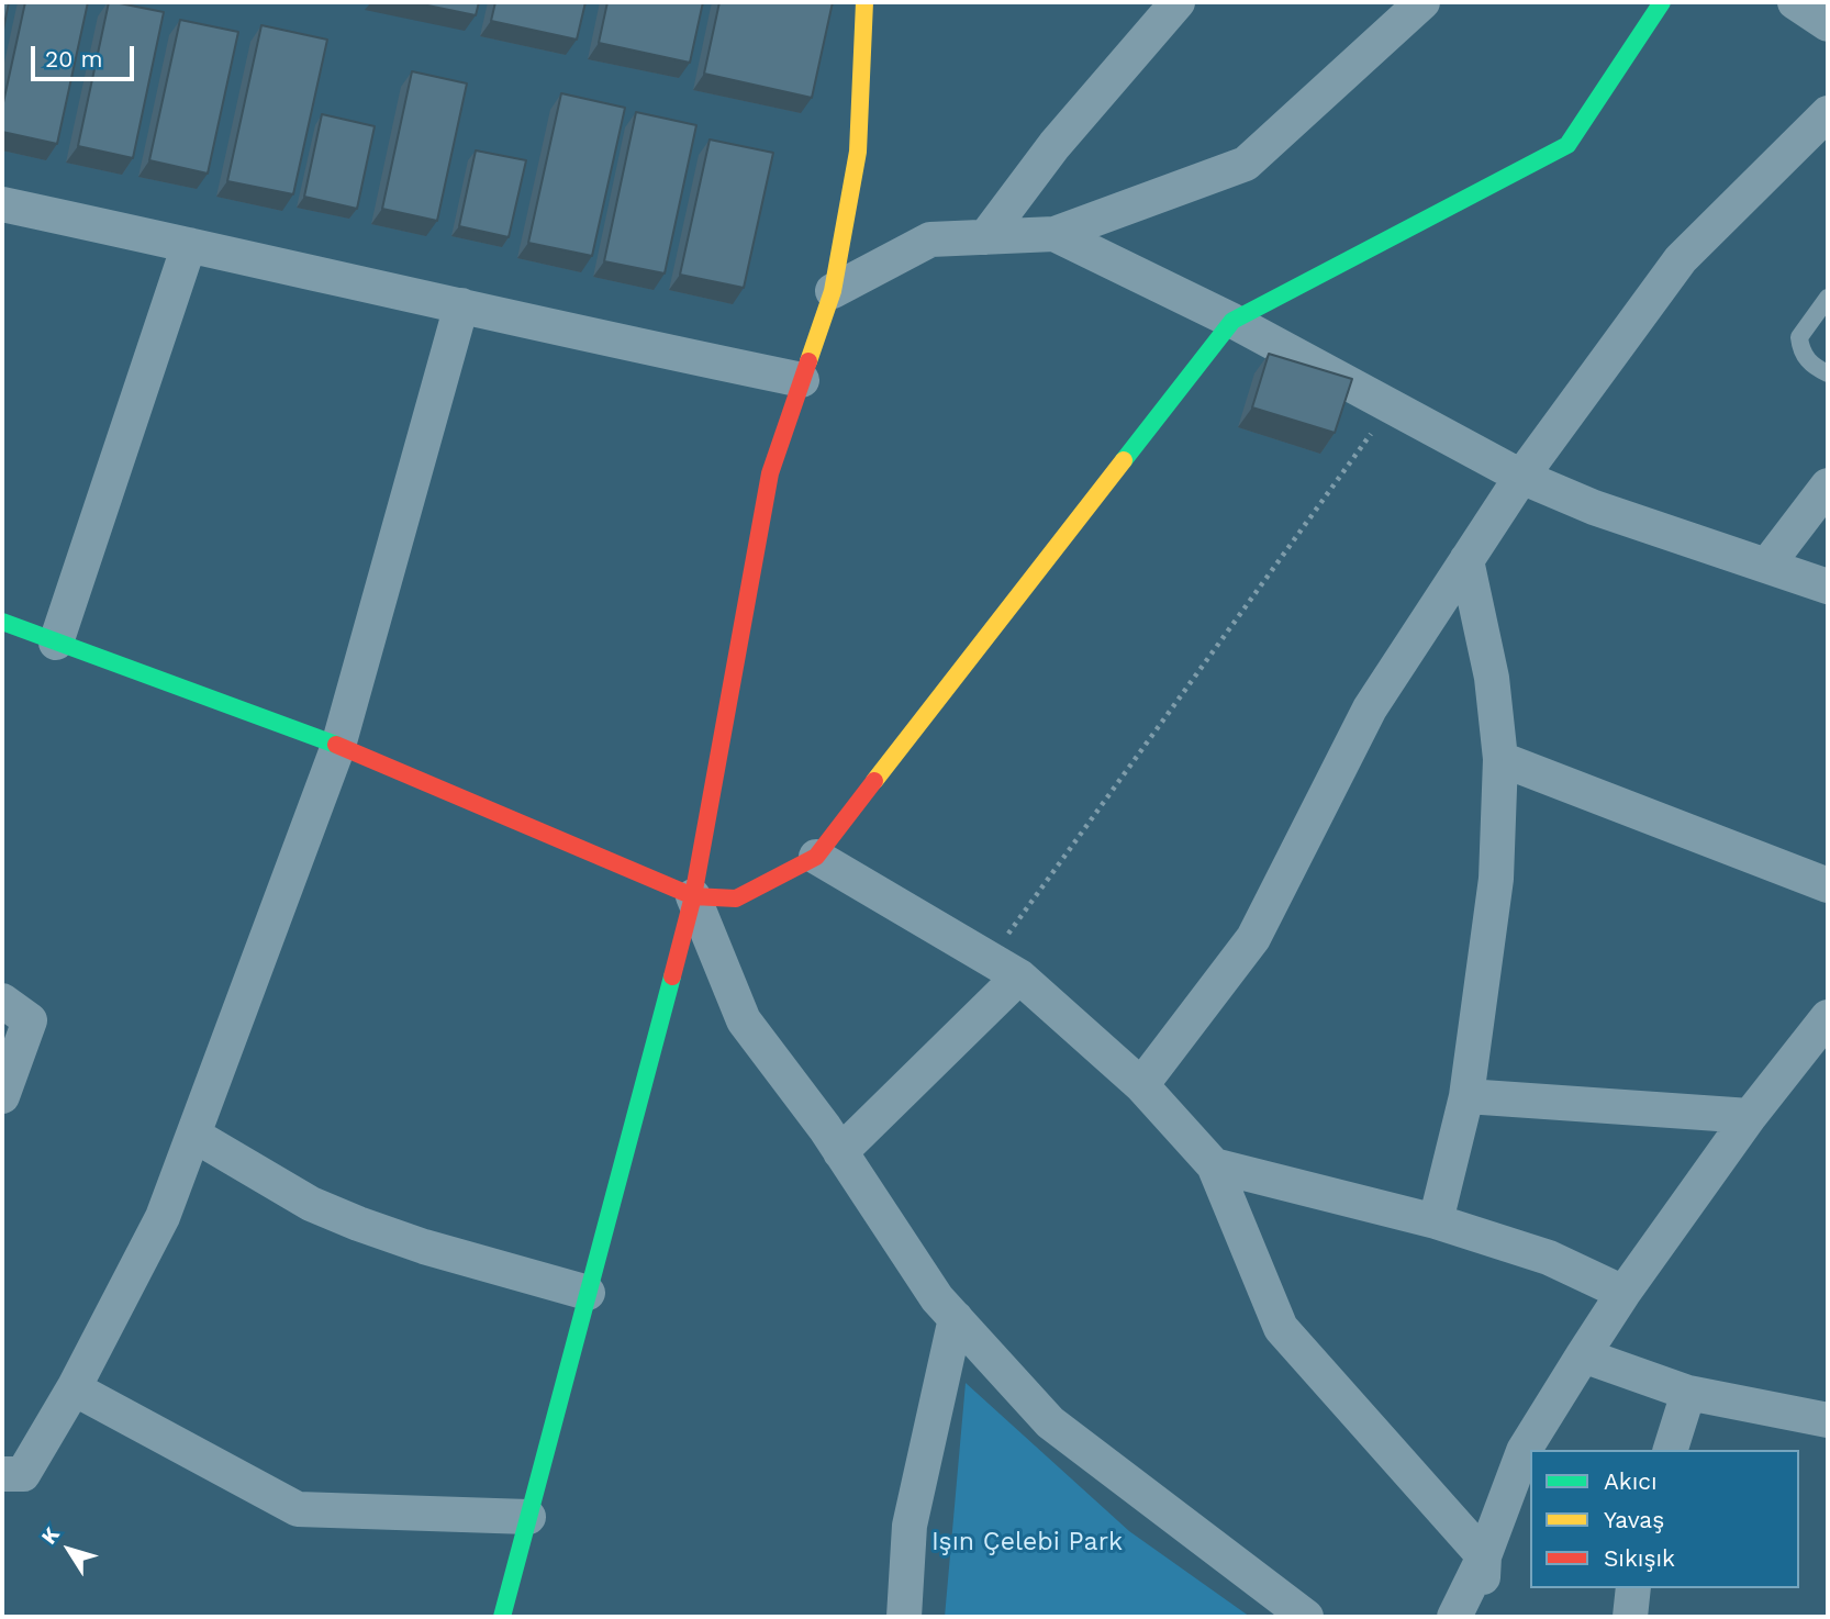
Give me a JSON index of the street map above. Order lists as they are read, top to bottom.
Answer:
{
  "parks": ["Işın Çelebi Park"],
  "legend": ["Akıcı", "Yavaş", "Sıkışık"],
  "scale_bar": "20 m",
  "north": "top left"
}
